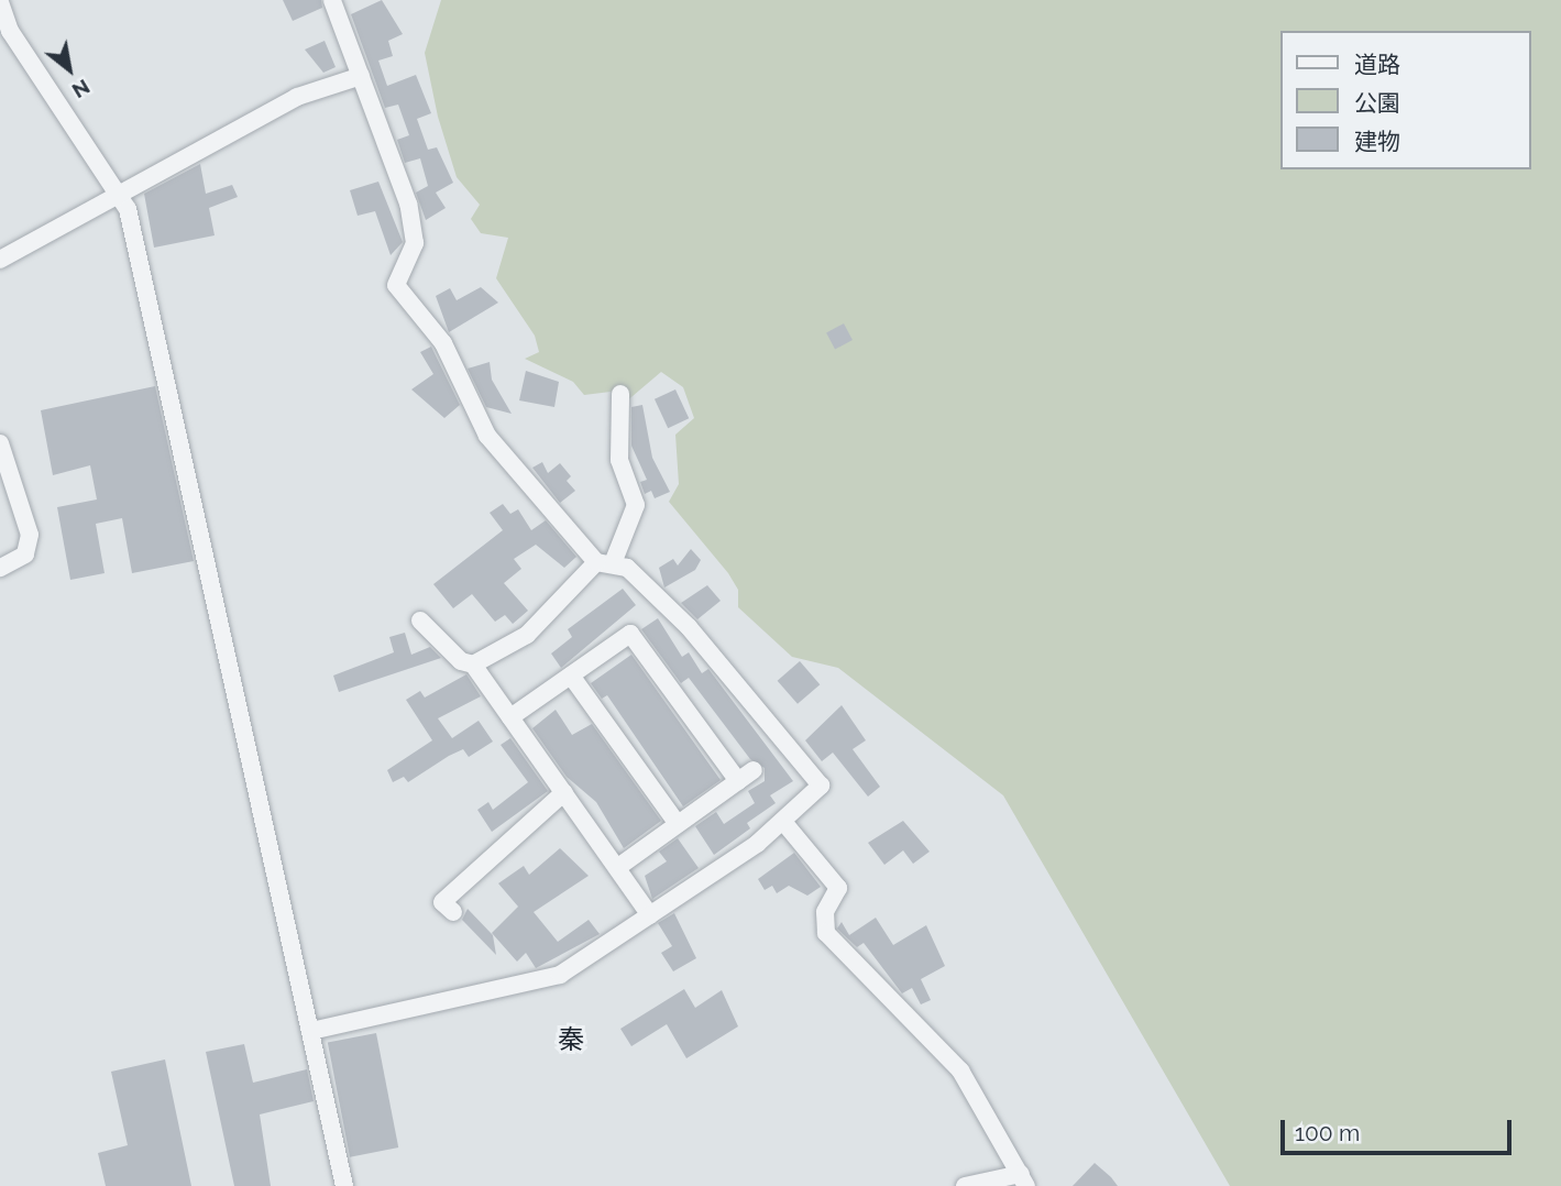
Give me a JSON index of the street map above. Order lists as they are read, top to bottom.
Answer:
{
  "districts": ["秦"],
  "legend": ["道路", "公園", "建物"],
  "scale_bar": "100 m",
  "north": "bottom right"
}
